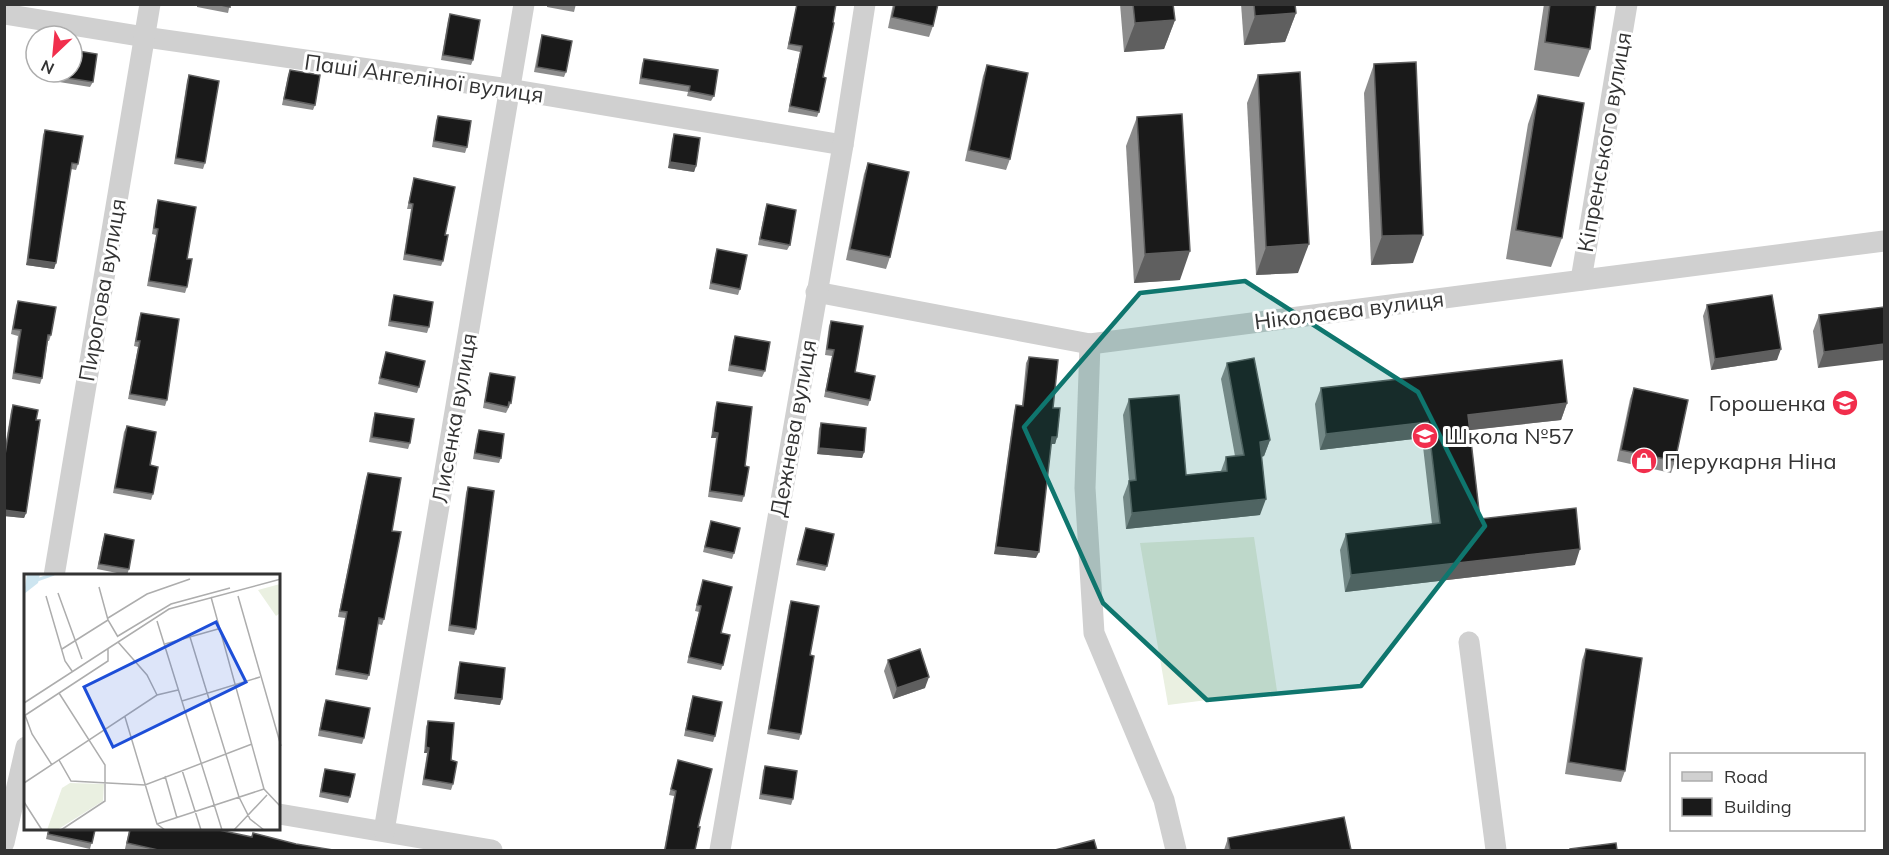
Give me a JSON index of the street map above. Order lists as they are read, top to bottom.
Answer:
{
  "streets": {
    "street": [
      "Паші Ангеліної вулиця",
      "Кіпренського вулиця",
      "Пирогова вулиця",
      "Ніколаєва вулиця",
      "Лисенка вулиця",
      "Дежнева вулиця"
    ]
  },
  "crossings": [
    ["Паші Ангеліної вулиця", "Пирогова вулиця"],
    ["Паші Ангеліної вулиця", "Лисенка вулиця"],
    ["Паші Ангеліної вулиця", "Дежнева вулиця"],
    ["Кіпренського вулиця", "Ніколаєва вулиця"],
    ["Ніколаєва вулиця", "Дежнева вулиця"]
  ],
  "places": {
    "school or university": ["Горошенка", "Школа №57"],
    "shop": ["Перукарня Ніна"]
  },
  "legend": ["Road", "Building"],
  "north": "bottom left"
}
